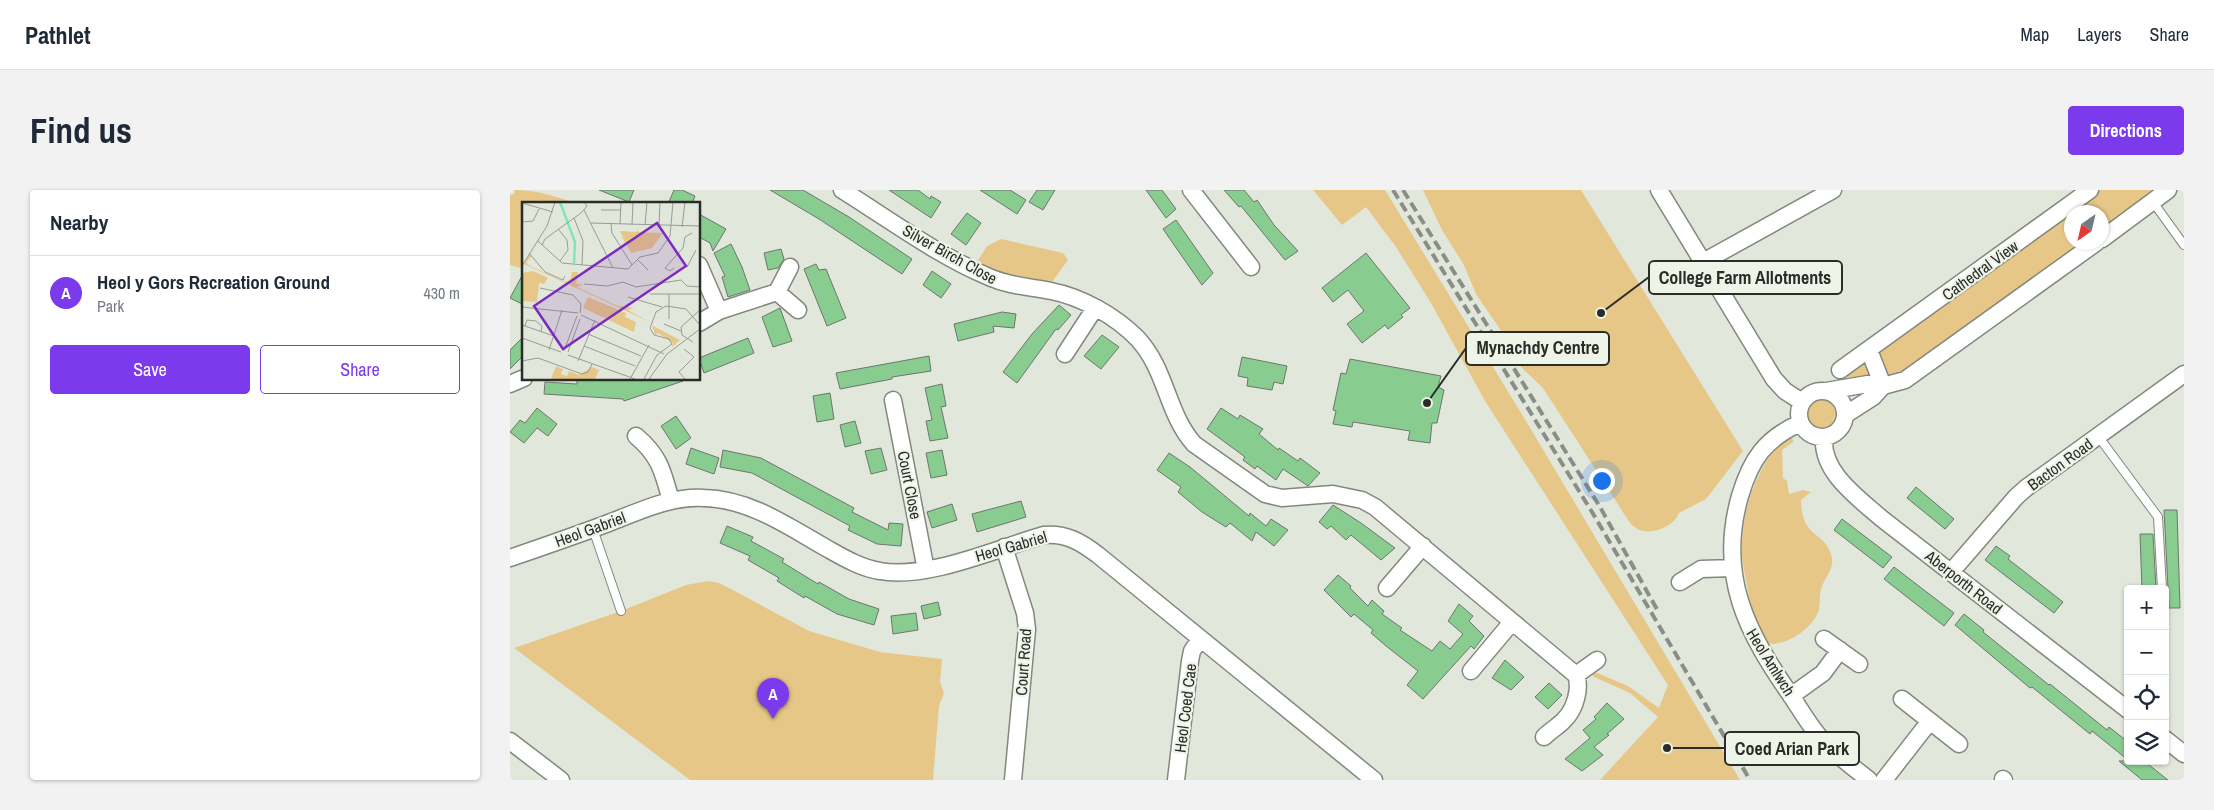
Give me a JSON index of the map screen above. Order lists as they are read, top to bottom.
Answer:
{
  "streets": {
    "street": [
      "Silver Birch Close",
      "Cathedral View",
      "Bacton Road",
      "Court Close",
      "Heol Gabriel",
      "Aberporth Road",
      "Court Road",
      "Heol Amlwch",
      "Heol Coed Cae"
    ]
  },
  "crossings": [
    ["Bacton Road", "Aberporth Road"],
    ["Court Close", "Heol Gabriel"],
    ["Heol Gabriel", "Court Road"],
    ["Heol Gabriel", "Heol Coed Cae"],
    ["Aberporth Road", "Heol Amlwch"]
  ],
  "places": ["College Farm Allotments", "Mynachdy Centre", "Coed Arian Park"],
  "north": "bottom left",
  "page": {
    "header": "Pathlet",
    "nav": ["Map", "Layers", "Share"],
    "buttons": [
      "Directions",
      ["Save", "Share"]
    ],
    "title": "Find us",
    "heading": "Nearby",
    "list": [
      {
        "mark": "A",
        "name": "Heol y Gors Recreation Ground",
        "note": "Park",
        "value": "430 m"
      }
    ],
    "map_buttons": ["+", "−"],
    "pins": "A"
  }
}
